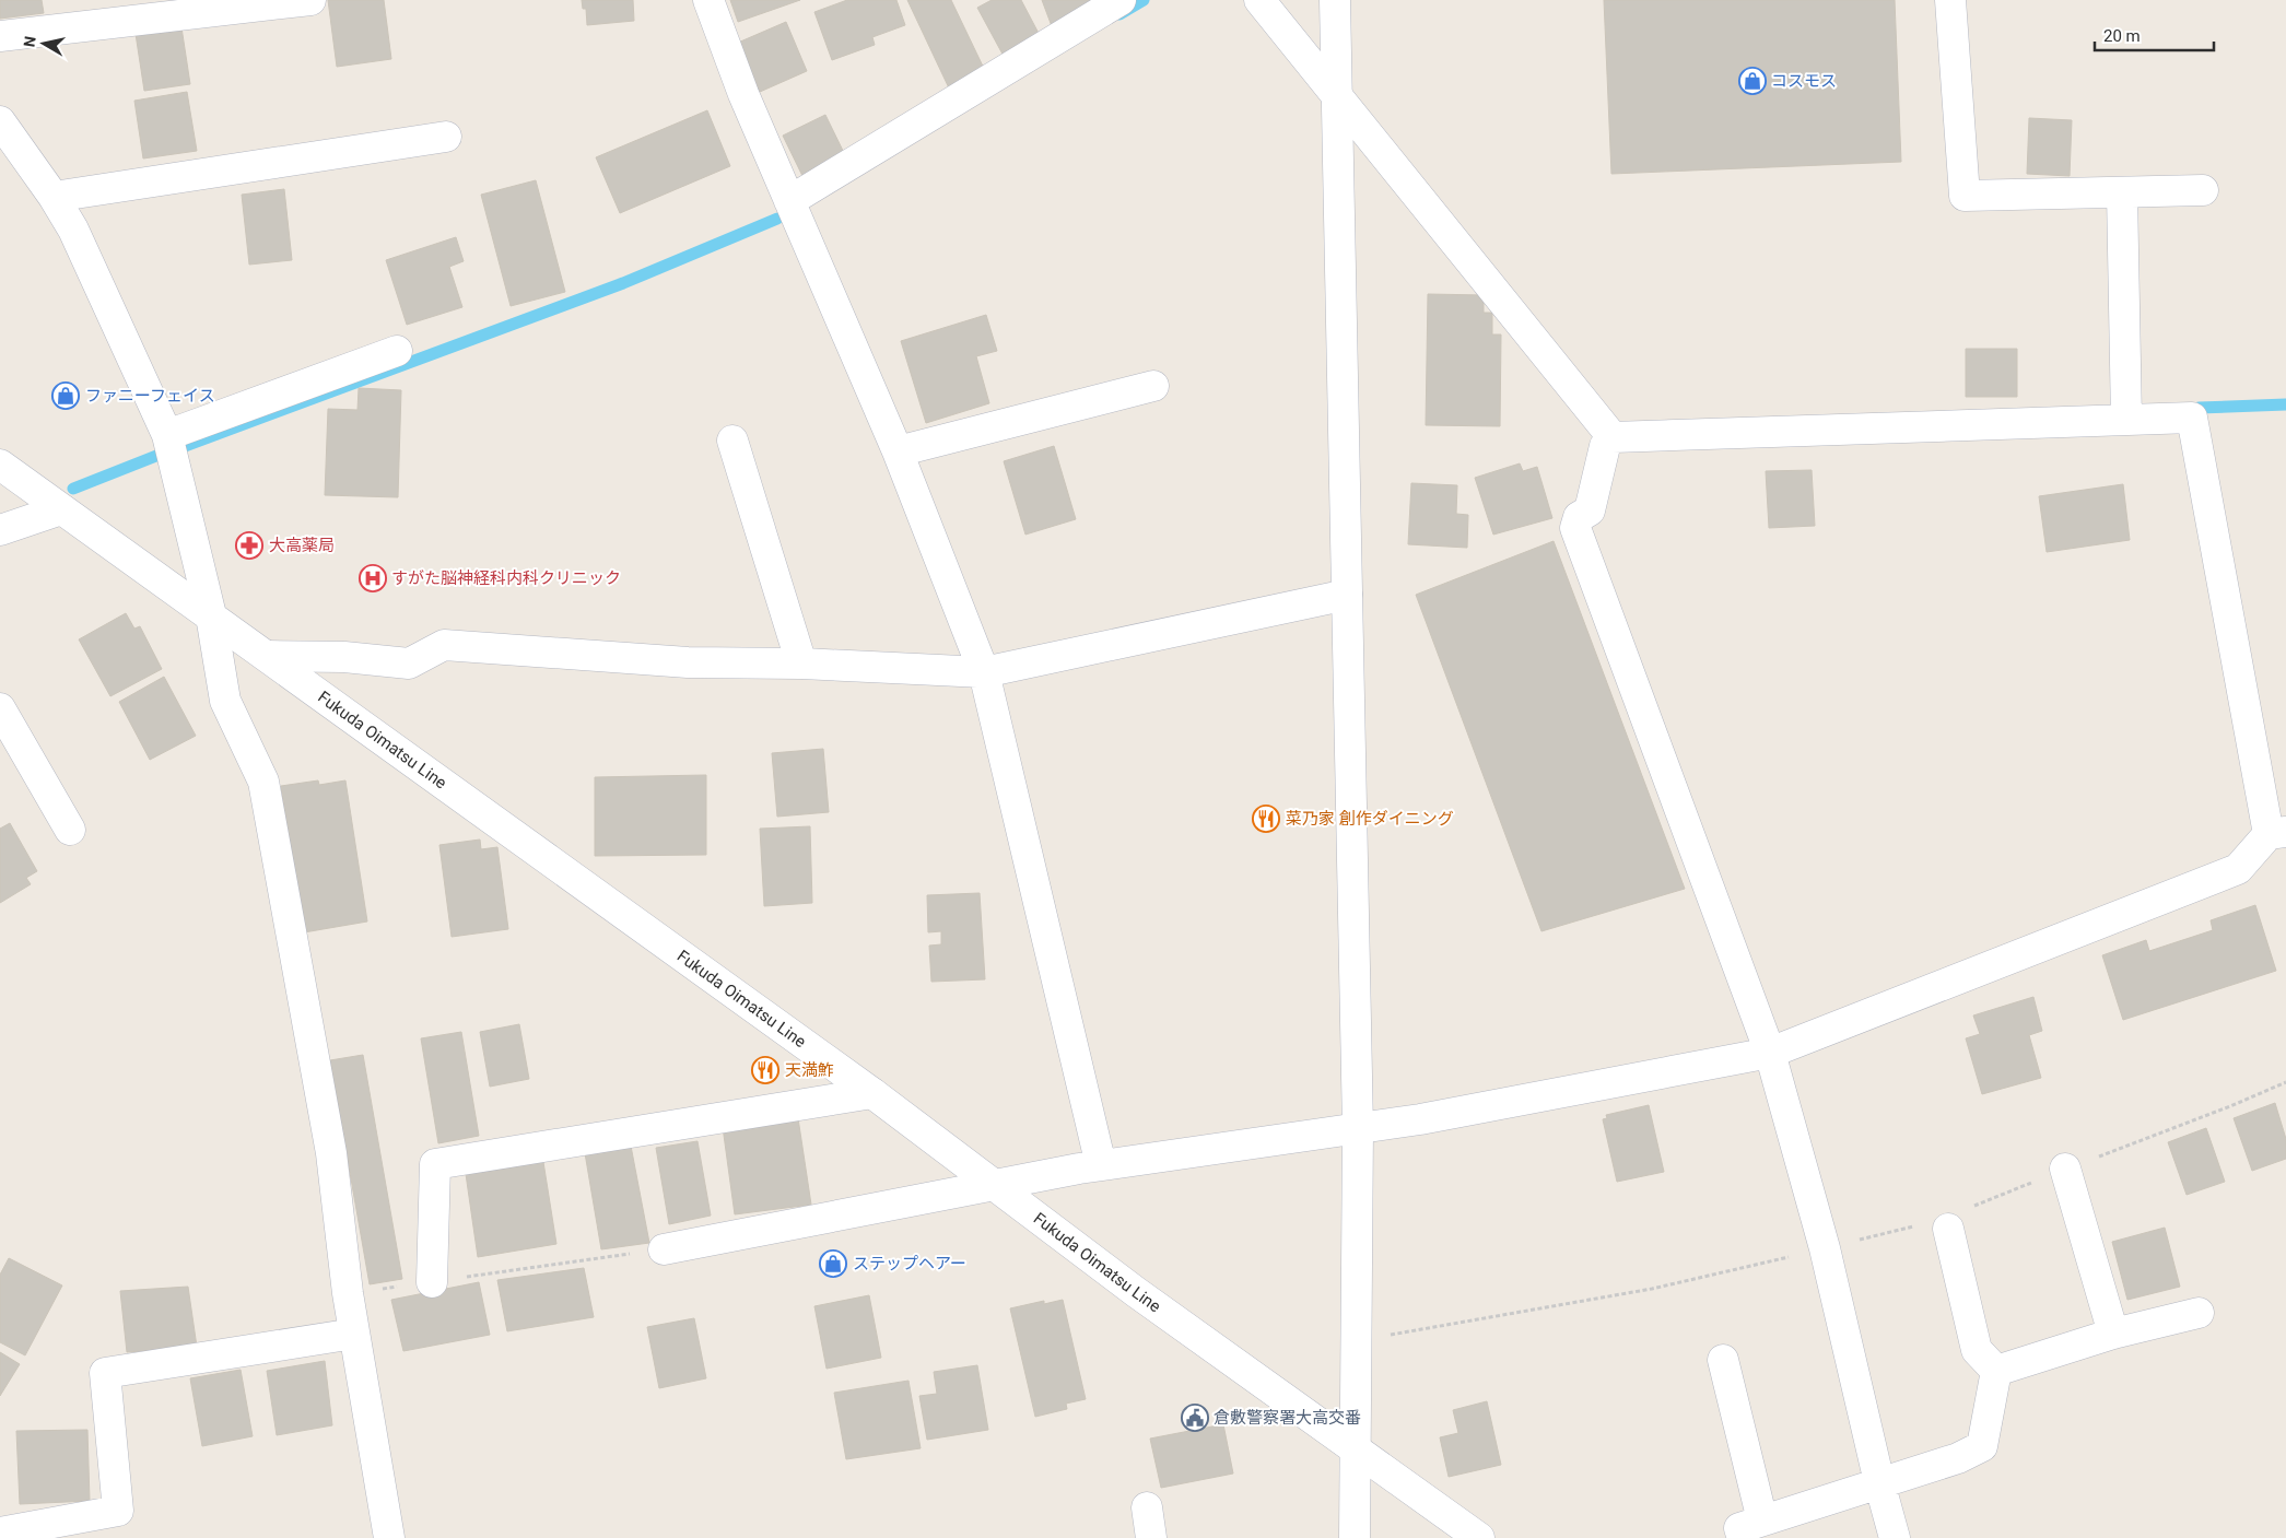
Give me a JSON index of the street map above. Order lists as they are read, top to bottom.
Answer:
{
  "streets": {
    "street": ["Fukuda Oimatsu Line"]
  },
  "places": {
    "shop": ["コスモス", "ファニーフェイス", "ステップヘアー"],
    "pharmacy": ["大高薬局"],
    "hospital": ["すがた脳神経科内科クリニック"],
    "restaurant": ["菜乃家 創作ダイニング", "天満鮓"],
    "public building": ["倉敷警察署大高交番"]
  },
  "scale_bar": "20 m",
  "north": "left"
}
